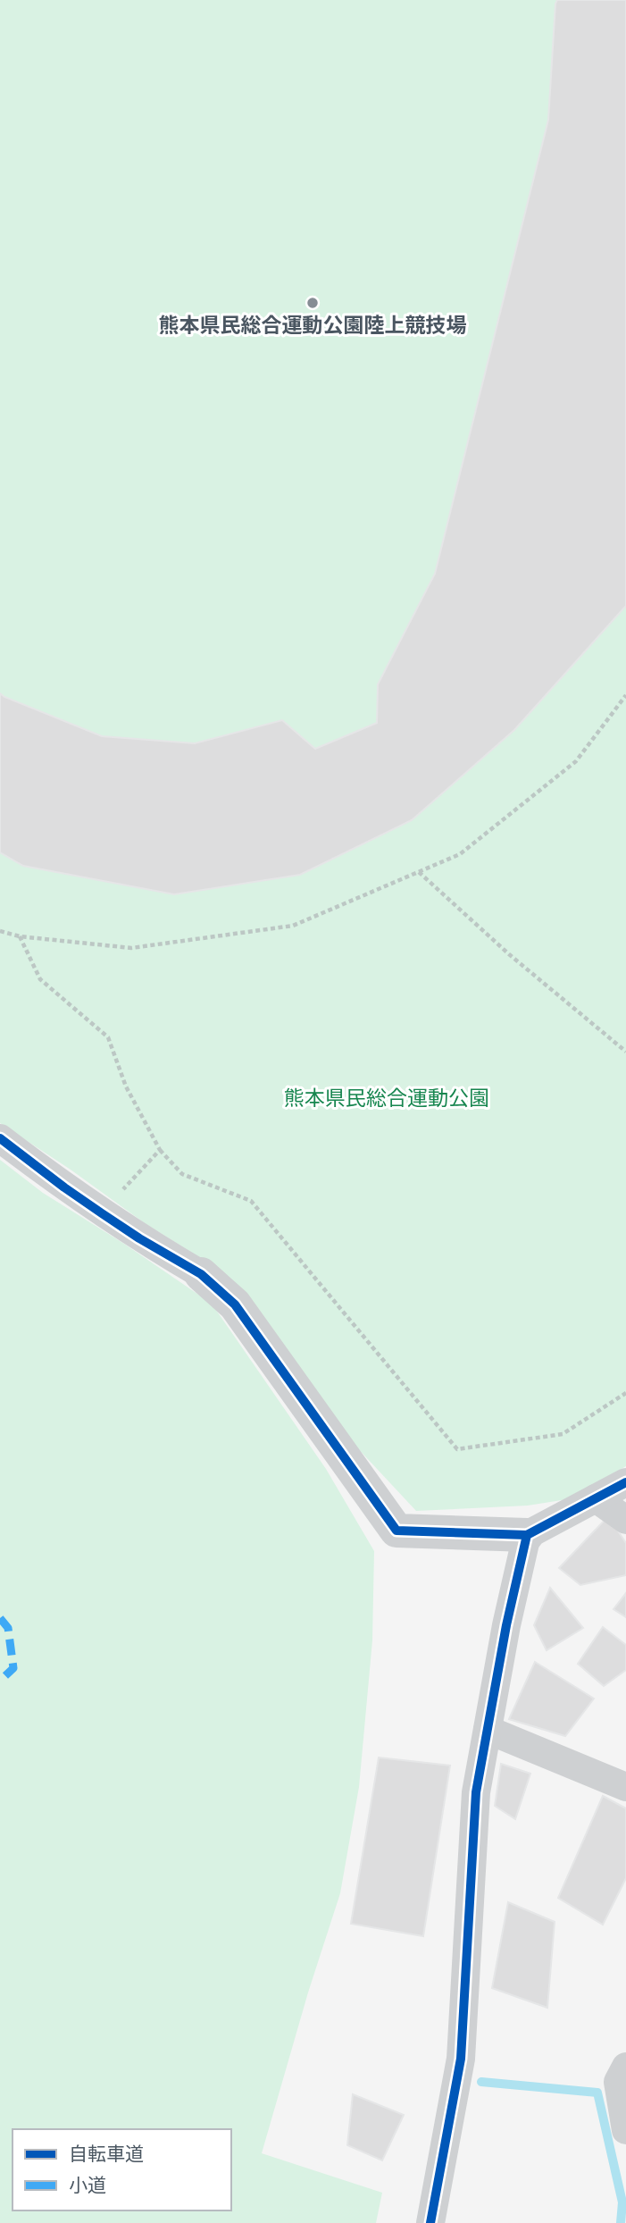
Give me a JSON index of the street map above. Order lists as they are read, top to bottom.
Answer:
{
  "parks": ["熊本県民総合運動公園"],
  "places": ["熊本県民総合運動公園陸上競技場"],
  "legend": ["自転車道", "小道"]
}
